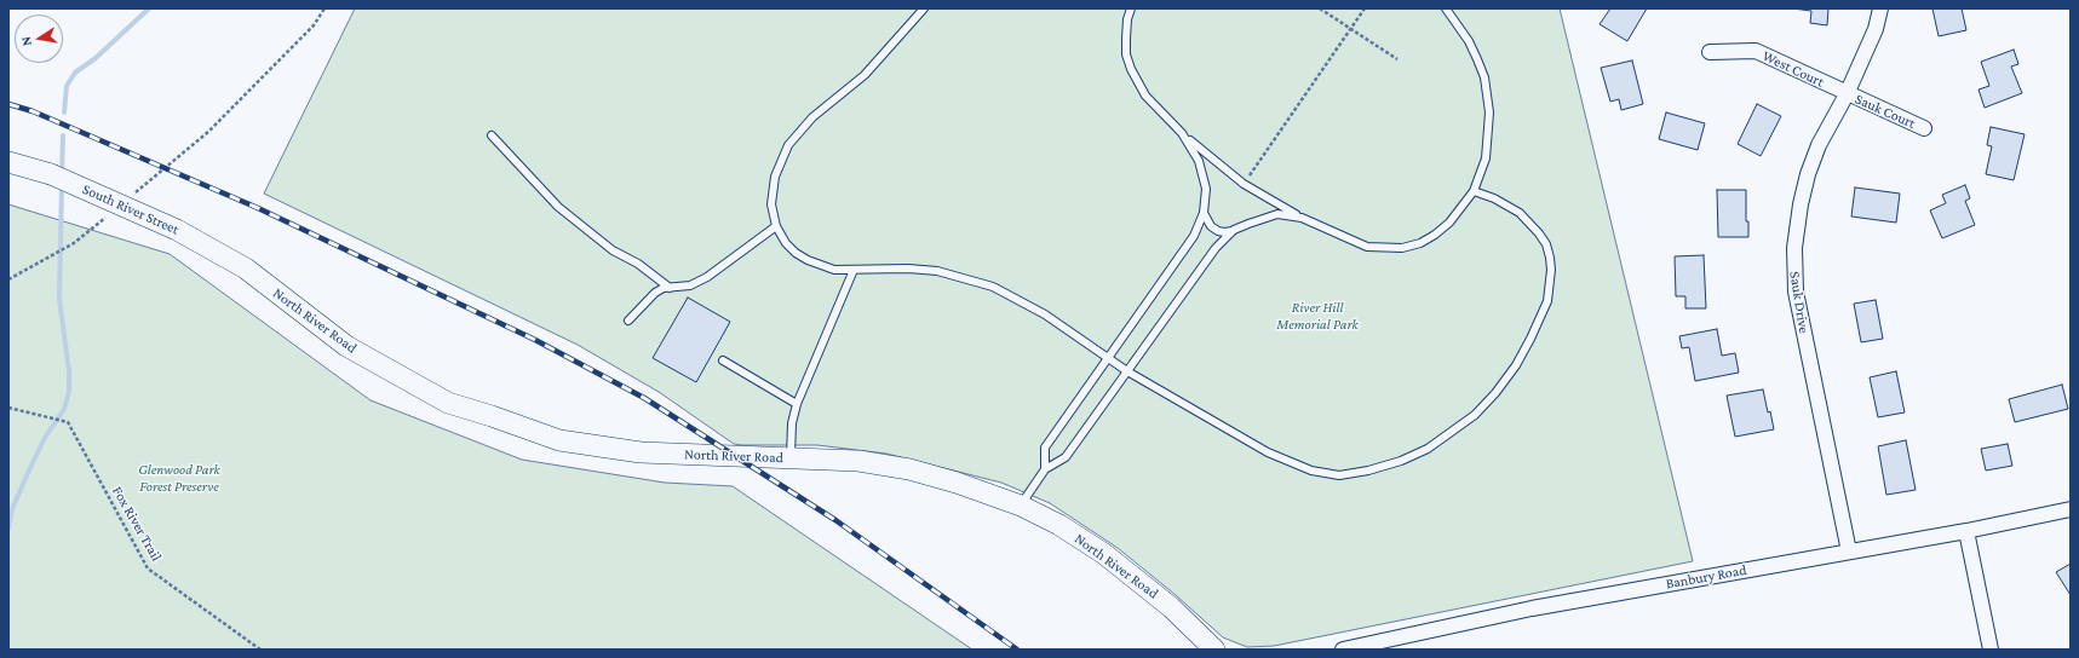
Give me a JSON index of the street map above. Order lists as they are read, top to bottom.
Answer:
{
  "streets": {
    "main road": ["South River Street", "North River Road"],
    "street": [
      "West Court",
      "Sauk Court",
      "Sauk Drive",
      "Banbury Road"
    ],
    "path": ["Fox River Trail"]
  },
  "crossings": [
    ["West Court", "Sauk Court"],
    ["West Court", "Sauk Drive"],
    ["Sauk Court", "Sauk Drive"],
    ["South River Street", "North River Road"],
    ["Sauk Drive", "Banbury Road"]
  ],
  "parks": ["River Hill Memorial Park", "Glenwood Park Forest Preserve"],
  "north": "left"
}
